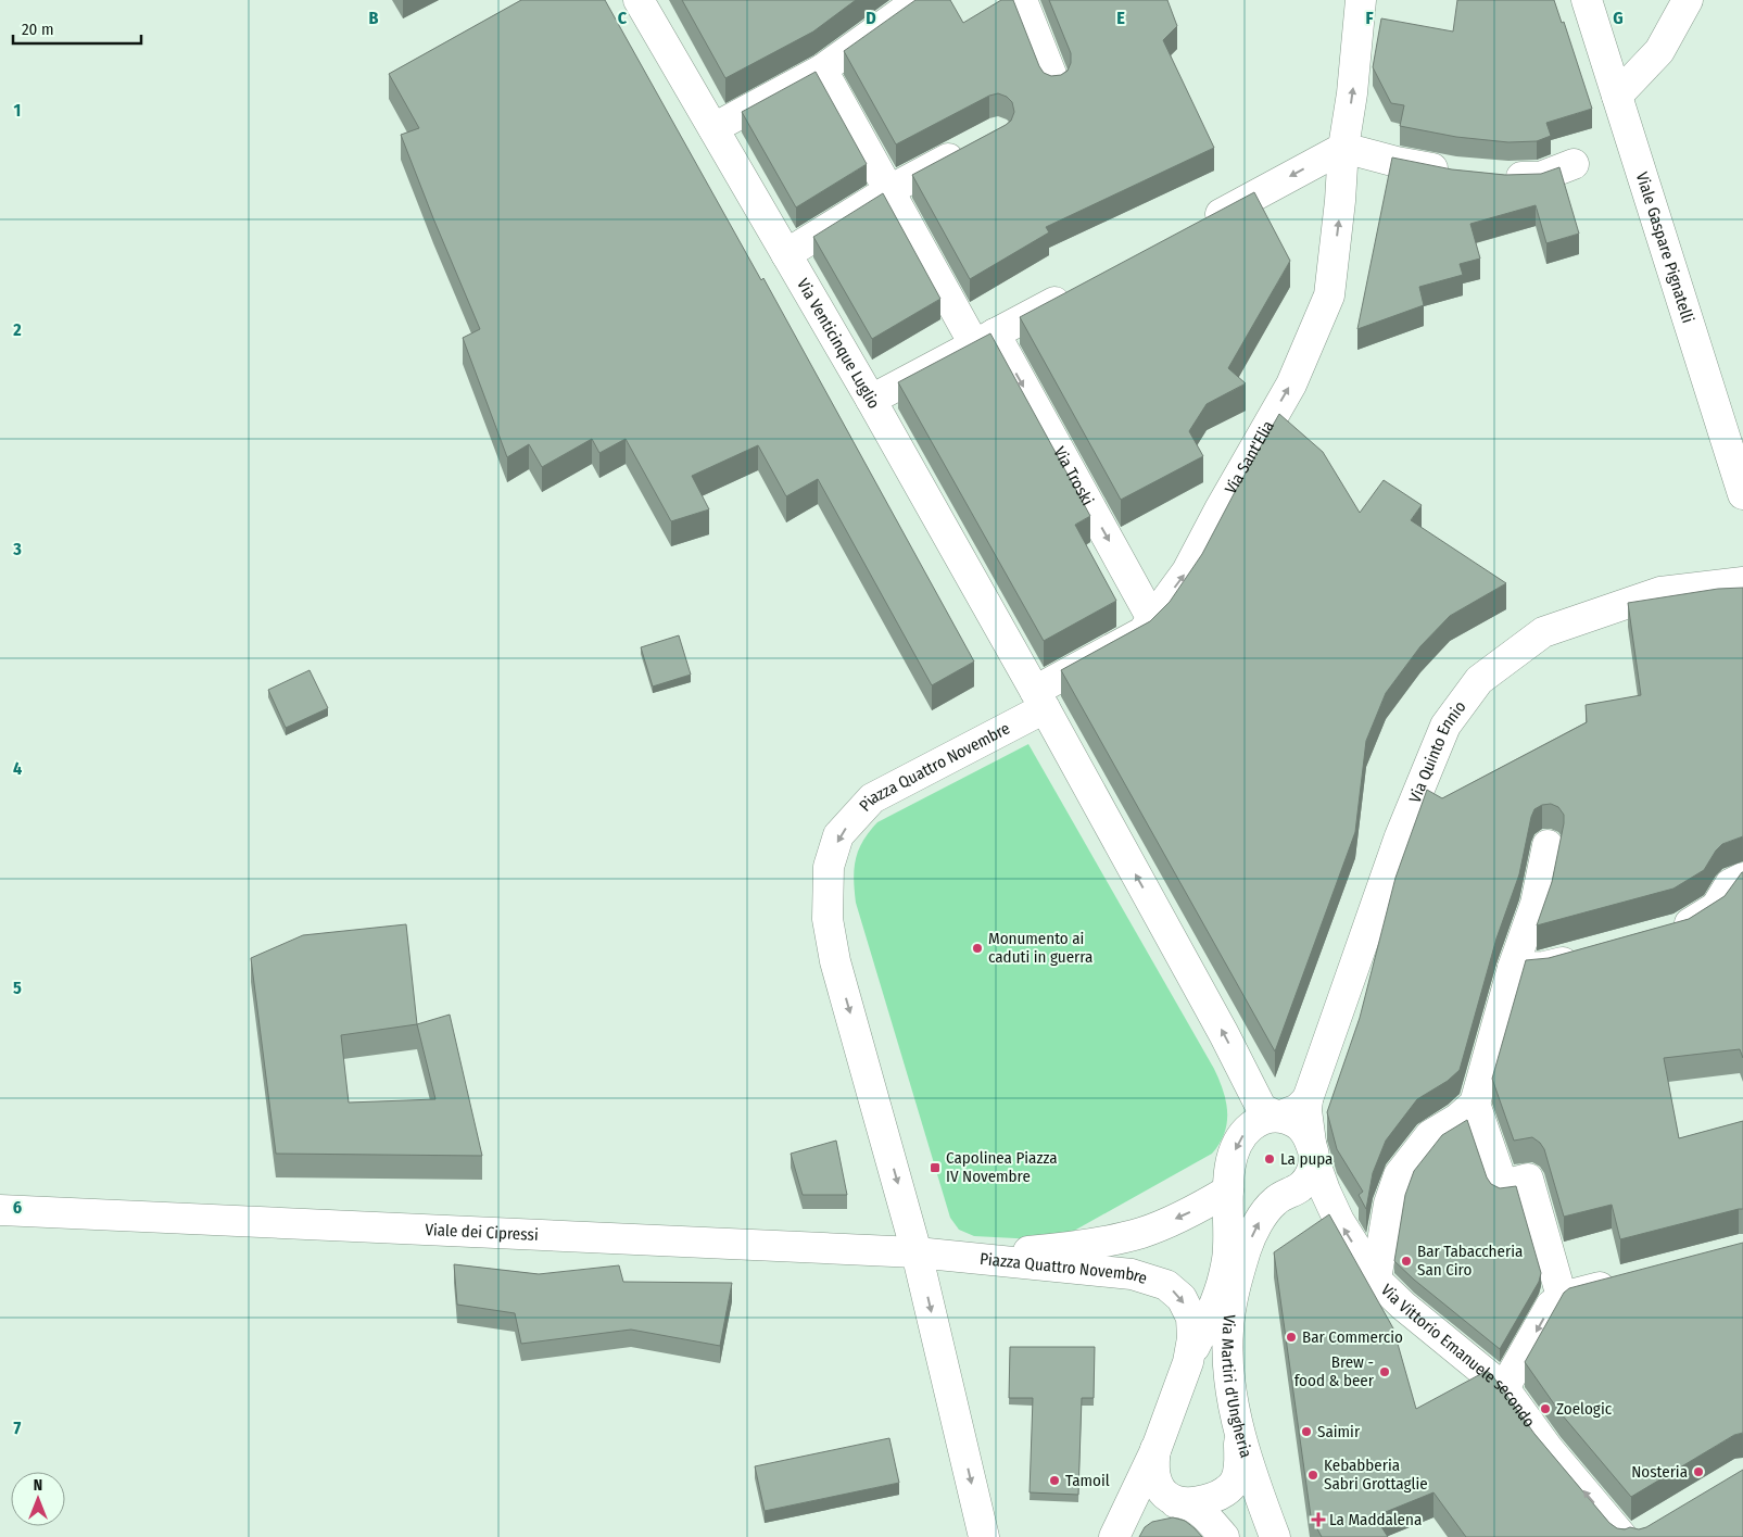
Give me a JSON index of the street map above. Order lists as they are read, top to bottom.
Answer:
{
  "streets": {
    "street": [
      "Viale Gaspare Pignatelli",
      "Via Venticinque Luglio",
      "Via Sant'Elia",
      "Via Troski",
      "Via Quinto Ennio",
      "Piazza Quattro Novembre",
      "Viale dei Cipressi",
      "Via Vittorio Emanuele secondo",
      "Via Martiri d'Ungheria"
    ]
  },
  "crossings": [
    ["Via Venticinque Luglio", "Via Sant'Elia"],
    ["Via Venticinque Luglio", "Piazza Quattro Novembre"],
    ["Via Sant'Elia", "Via Troski"],
    ["Via Sant'Elia", "Piazza Quattro Novembre"],
    ["Via Quinto Ennio", "Via Vittorio Emanuele secondo"],
    ["Via Quinto Ennio", "Via Martiri d'Ungheria"],
    ["Piazza Quattro Novembre", "Viale dei Cipressi"],
    ["Via Vittorio Emanuele secondo", "Via Martiri d'Ungheria"]
  ],
  "one_way": ["Via Sant'Elia", "Via Troski", "Via Vittorio Emanuele secondo"],
  "places": {
    "other": [
      "Monumento ai caduti in guerra",
      "La pupa",
      "Bar Tabaccheria San Ciro",
      "Bar Commercio",
      "Brew - food & beer",
      "Zoelogic",
      "Saimir",
      "Nosteria",
      "Kebabberia Sabri Grottaglie",
      "Tamoil"
    ],
    "transit": ["Capolinea Piazza IV Novembre"],
    "health": ["La Maddalena"]
  },
  "scale_bar": "20 m",
  "north": "top",
  "grid": {
    "columns": [
      "B",
      "C",
      "D",
      "E",
      "F",
      "G"
    ],
    "rows": [
      "1",
      "2",
      "3",
      "4",
      "5",
      "6",
      "7"
    ]
  }
}
